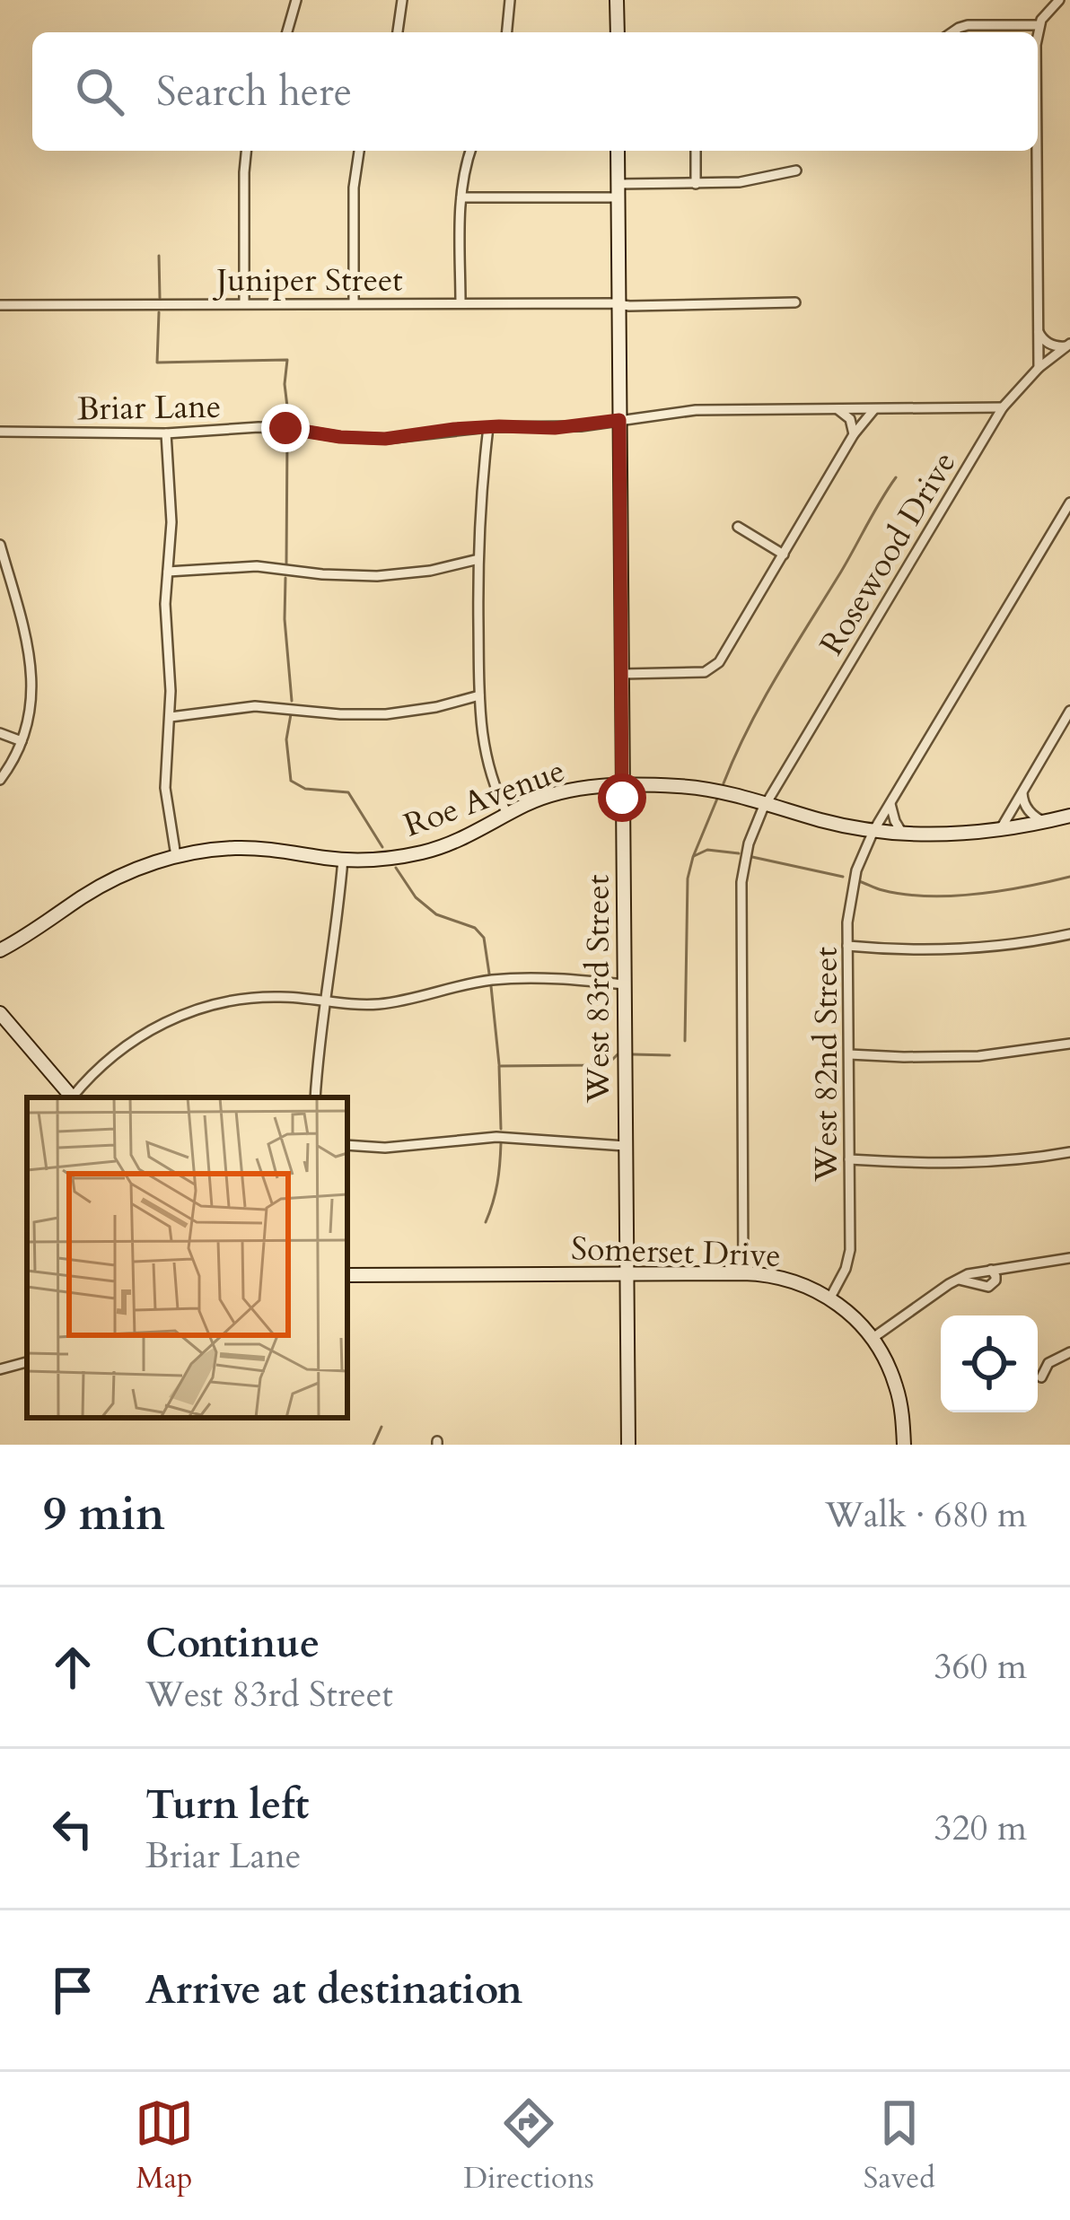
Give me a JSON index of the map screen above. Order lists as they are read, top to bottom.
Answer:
{
  "streets": {
    "street": [
      "Juniper Street",
      "Briar Lane",
      "Rosewood Drive",
      "Roe Avenue",
      "West 83rd Street",
      "West 82nd Street",
      "Somerset Drive"
    ]
  },
  "crossings": [
    ["Juniper Street", "West 83rd Street"],
    ["Briar Lane", "Rosewood Drive"],
    ["Briar Lane", "West 83rd Street"],
    ["Rosewood Drive", "Roe Avenue"],
    ["Rosewood Drive", "Somerset Drive"],
    ["Roe Avenue", "West 83rd Street"],
    ["Roe Avenue", "West 82nd Street"],
    ["West 83rd Street", "Somerset Drive"],
    ["West 82nd Street", "Somerset Drive"]
  ],
  "page": {
    "search": "Search here",
    "heading": ["9 min", "Walk · 680 m"],
    "list": [
      ["Continue", "West 83rd Street", "360 m"],
      ["Turn left", "Briar Lane", "320 m"],
      "Arrive at destination"
    ],
    "nav": ["Map", "Directions", "Saved"]
  }
}
